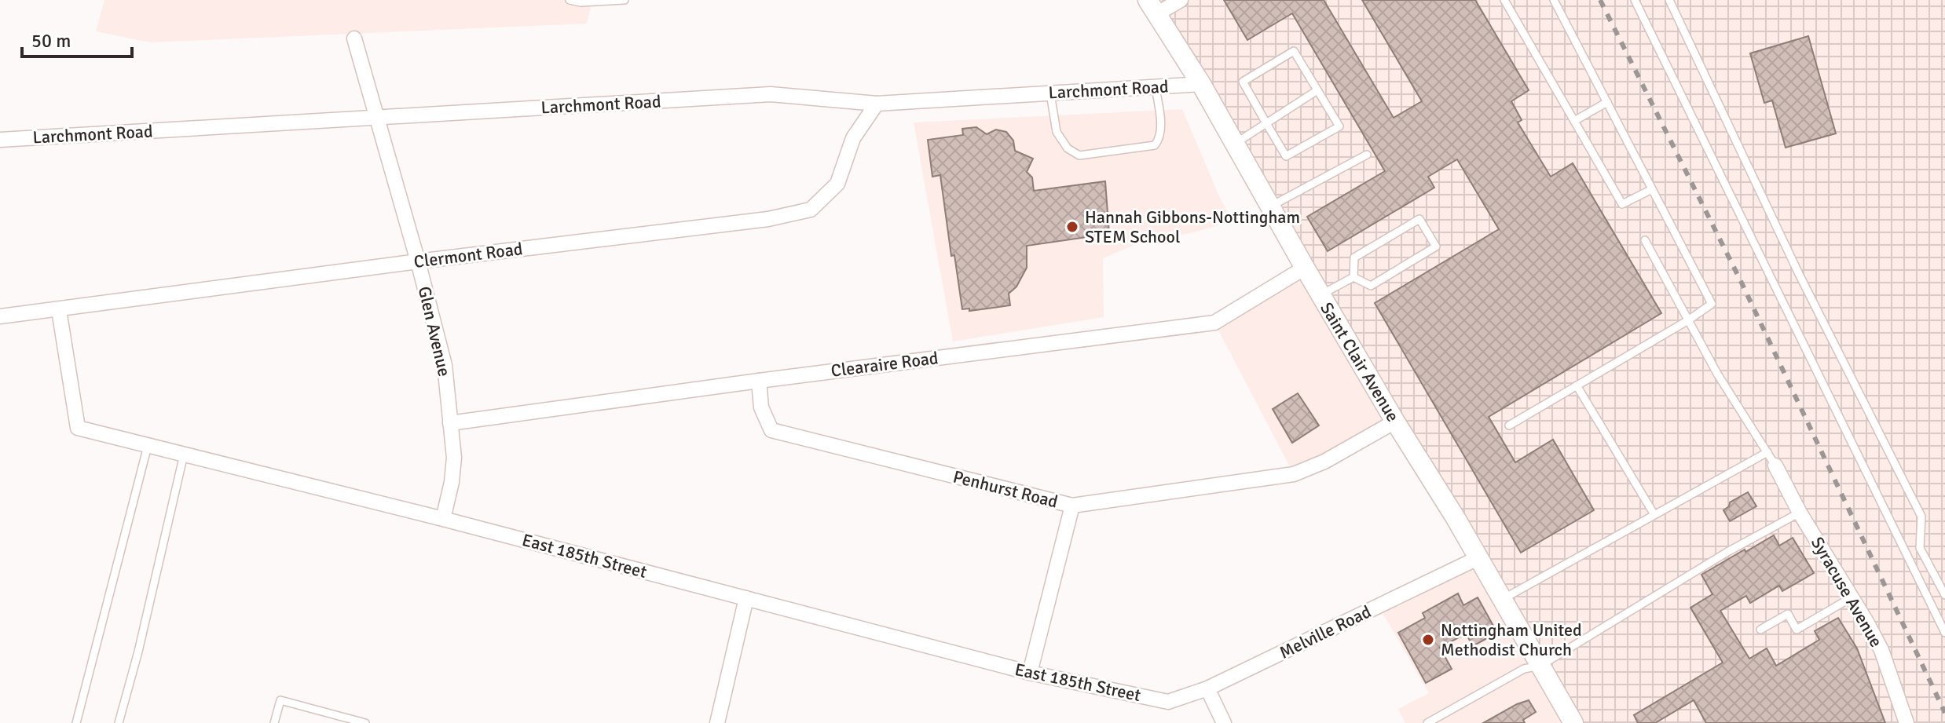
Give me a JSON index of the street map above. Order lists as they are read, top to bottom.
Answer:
{
  "streets": {
    "street": [
      "Larchmont Road",
      "Clermont Road",
      "Glen Avenue",
      "Saint Clair Avenue",
      "Clearaire Road",
      "Penhurst Road",
      "East 185th Street",
      "Syracuse Avenue",
      "Melville Road"
    ]
  },
  "crossings": [
    ["Larchmont Road", "Clermont Road"],
    ["Larchmont Road", "Glen Avenue"],
    ["Larchmont Road", "Saint Clair Avenue"],
    ["Clermont Road", "Glen Avenue"],
    ["Clermont Road", "East 185th Street"],
    ["Glen Avenue", "Clearaire Road"],
    ["Glen Avenue", "East 185th Street"],
    ["Saint Clair Avenue", "Clearaire Road"],
    ["Saint Clair Avenue", "Penhurst Road"],
    ["Saint Clair Avenue", "Melville Road"],
    ["Clearaire Road", "Penhurst Road"],
    ["East 185th Street", "Melville Road"]
  ],
  "places": ["Hannah Gibbons-Nottingham STEM School", "Nottingham United Methodist Church"],
  "scale_bar": "50 m"
}
